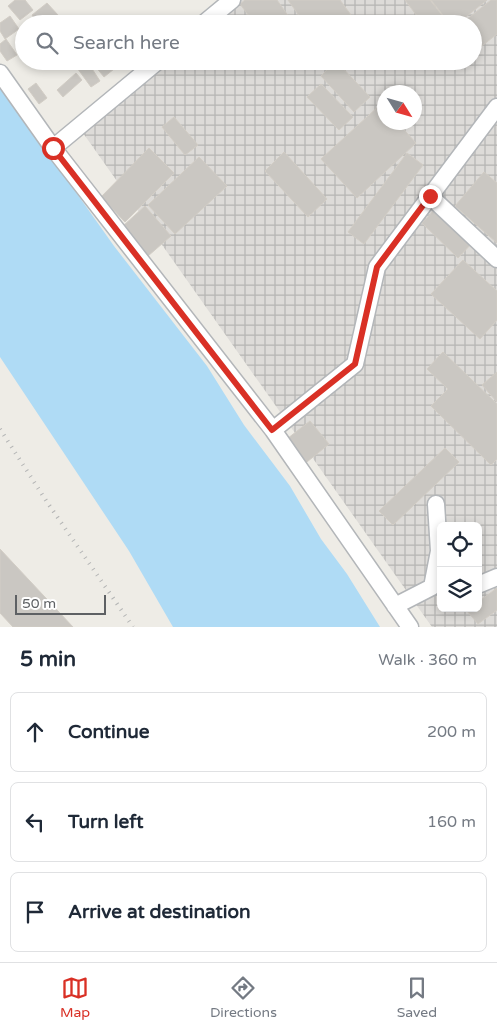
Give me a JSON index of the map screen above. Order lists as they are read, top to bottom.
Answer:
{
  "scale_bar": "50 m",
  "north": "bottom right",
  "page": {
    "search": "Search here",
    "scale": "50 m",
    "heading": ["5 min", "Walk · 360 m"],
    "list": [
      ["Continue", "200 m"],
      ["Turn left", "160 m"],
      "Arrive at destination"
    ],
    "nav": ["Map", "Directions", "Saved"]
  }
}
